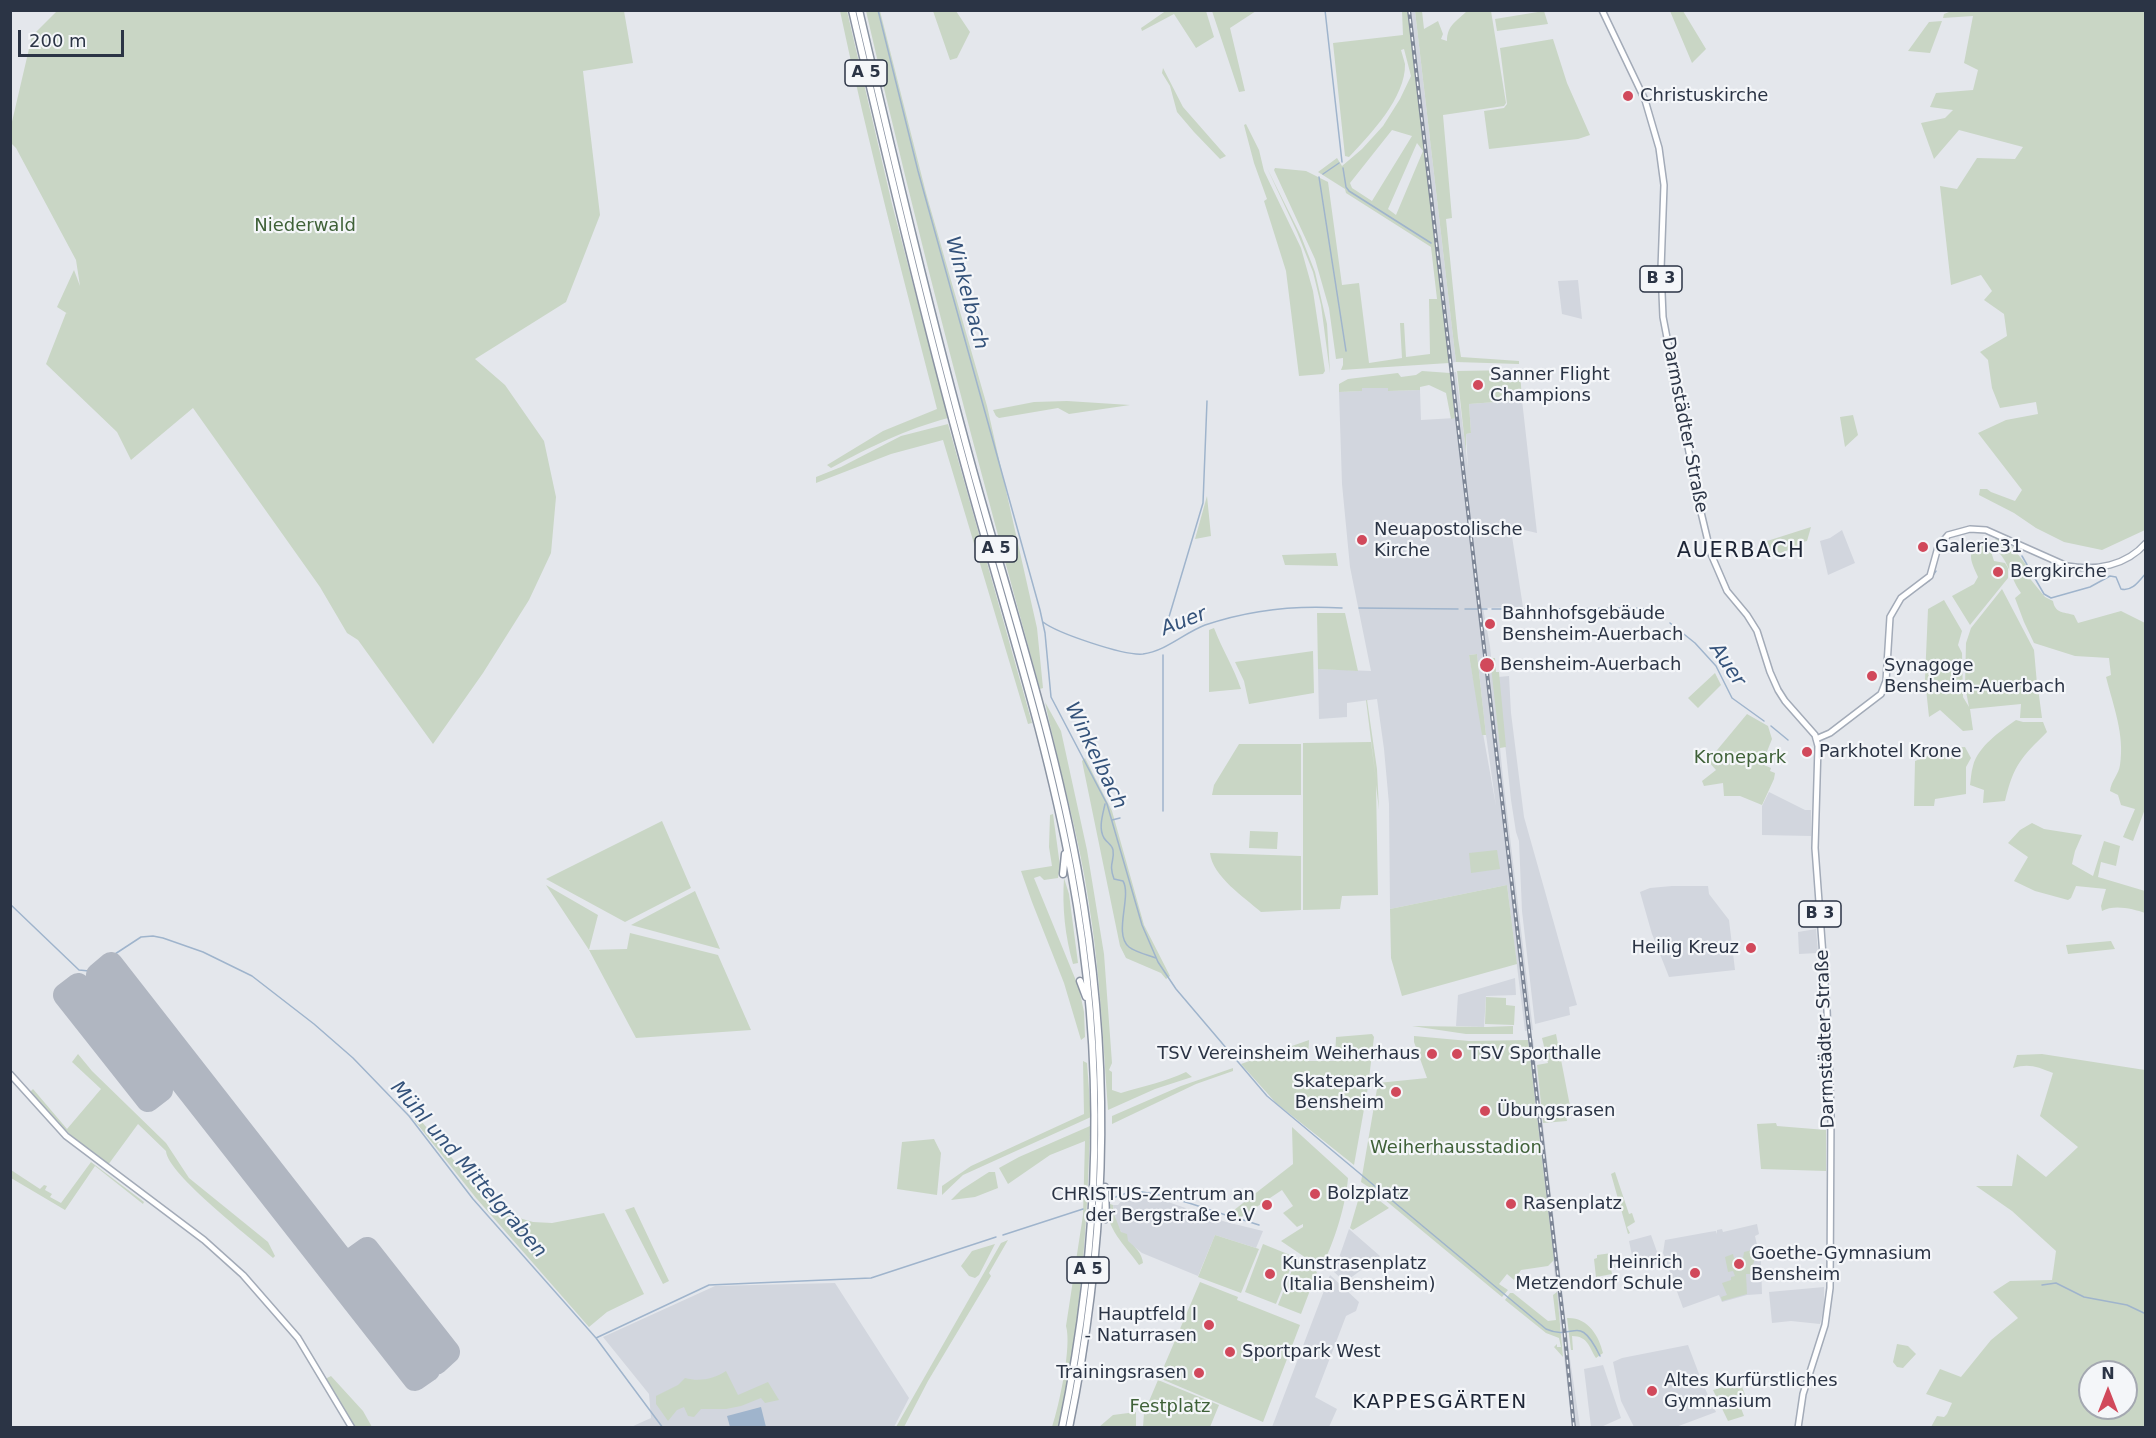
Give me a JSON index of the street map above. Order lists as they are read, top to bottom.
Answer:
{
  "streets": {
    "highway": ["A 5"],
    "main road": ["B 3", "Darmstädter Straße"]
  },
  "districts": ["AUERBACH", "KAPPESGÄRTEN"],
  "water": ["Winkelbach", "Auer", "Mühl und Mittelgraben"],
  "parks": [
    "Niederwald",
    "Kronepark",
    "Weiherhausstadion",
    "Festplatz"
  ],
  "places": [
    "Christuskirche",
    "Sanner Flight Champions",
    "Neuapostolische Kirche",
    "Galerie31",
    "Bergkirche",
    "Bahnhofsgebäude Bensheim-Auerbach",
    "Bensheim-Auerbach",
    "Synagoge Bensheim-Auerbach",
    "Parkhotel Krone",
    "Heilig Kreuz",
    "TSV Vereinsheim Weiherhaus",
    "TSV Sporthalle",
    "Skatepark Bensheim",
    "Übungsrasen",
    "Bolzplatz",
    "Rasenplatz",
    "CHRISTUS-Zentrum an der Bergstraße e.V",
    "Goethe-Gymnasium Bensheim",
    "Heinrich Metzendorf Schule",
    "Kunstrasenplatz (Italia Bensheim)",
    "Hauptfeld I - Naturrasen",
    "Sportpark West",
    "Trainingsrasen",
    "Altes Kurfürstliches Gymnasium"
  ],
  "scale_bar": "200 m",
  "north": "top"
}
